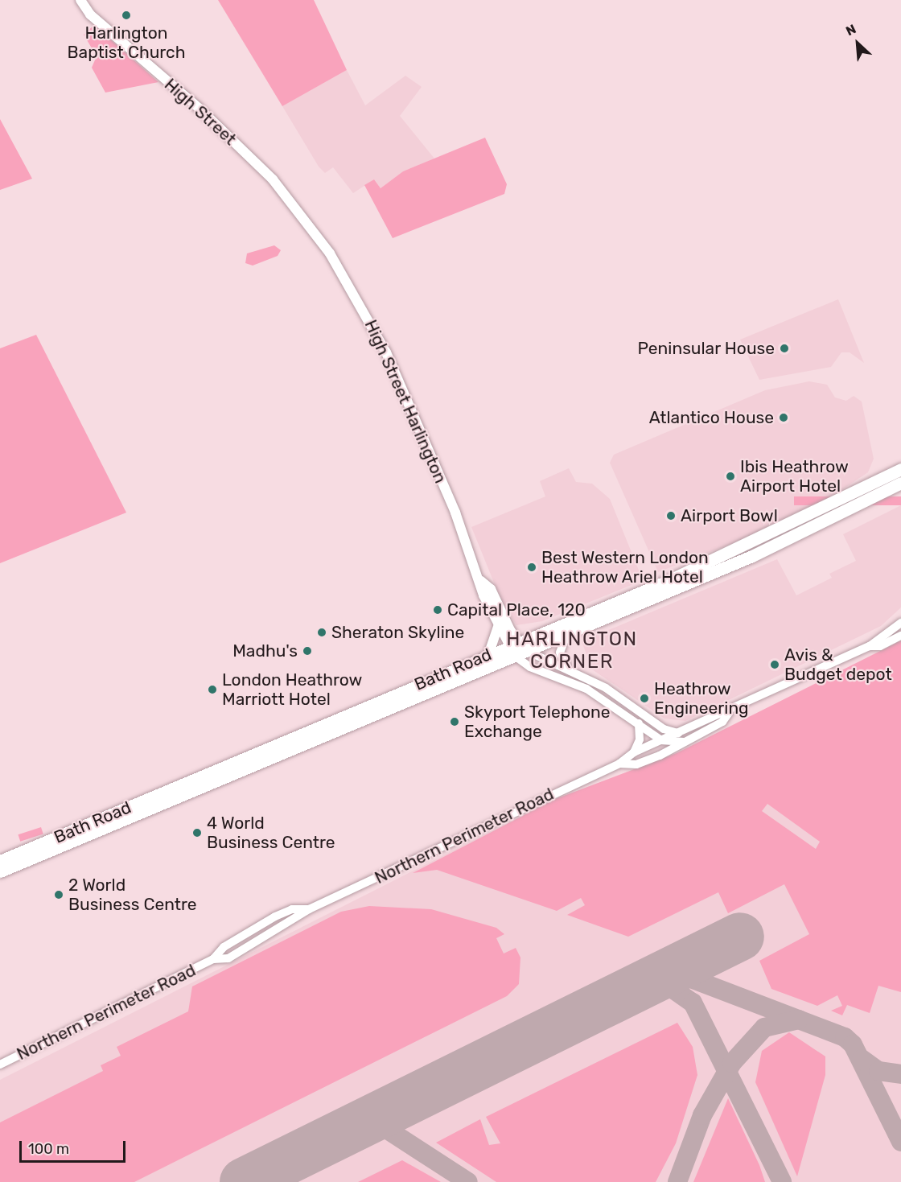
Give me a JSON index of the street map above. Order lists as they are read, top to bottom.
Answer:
{
  "streets": {
    "highway": ["Bath Road"],
    "main road": ["High Street", "High Street Harlington"],
    "street": ["Northern Perimeter Road"]
  },
  "crossings": [
    ["High Street", "High Street Harlington"],
    ["High Street Harlington", "Bath Road"]
  ],
  "districts": ["HARLINGTON CORNER"],
  "places": [
    "Harlington Baptist Church",
    "Peninsular House",
    "Atlantico House",
    "Ibis Heathrow Airport Hotel",
    "Airport Bowl",
    "Best Western London Heathrow Ariel Hotel",
    "Capital Place, 120",
    "Sheraton Skyline",
    "Madhu's",
    "Avis & Budget depot",
    "London Heathrow Marriott Hotel",
    "Heathrow Engineering",
    "Skyport Telephone Exchange",
    "4 World Business Centre",
    "2 World Business Centre"
  ],
  "scale_bar": "100 m",
  "north": "top left"
}
